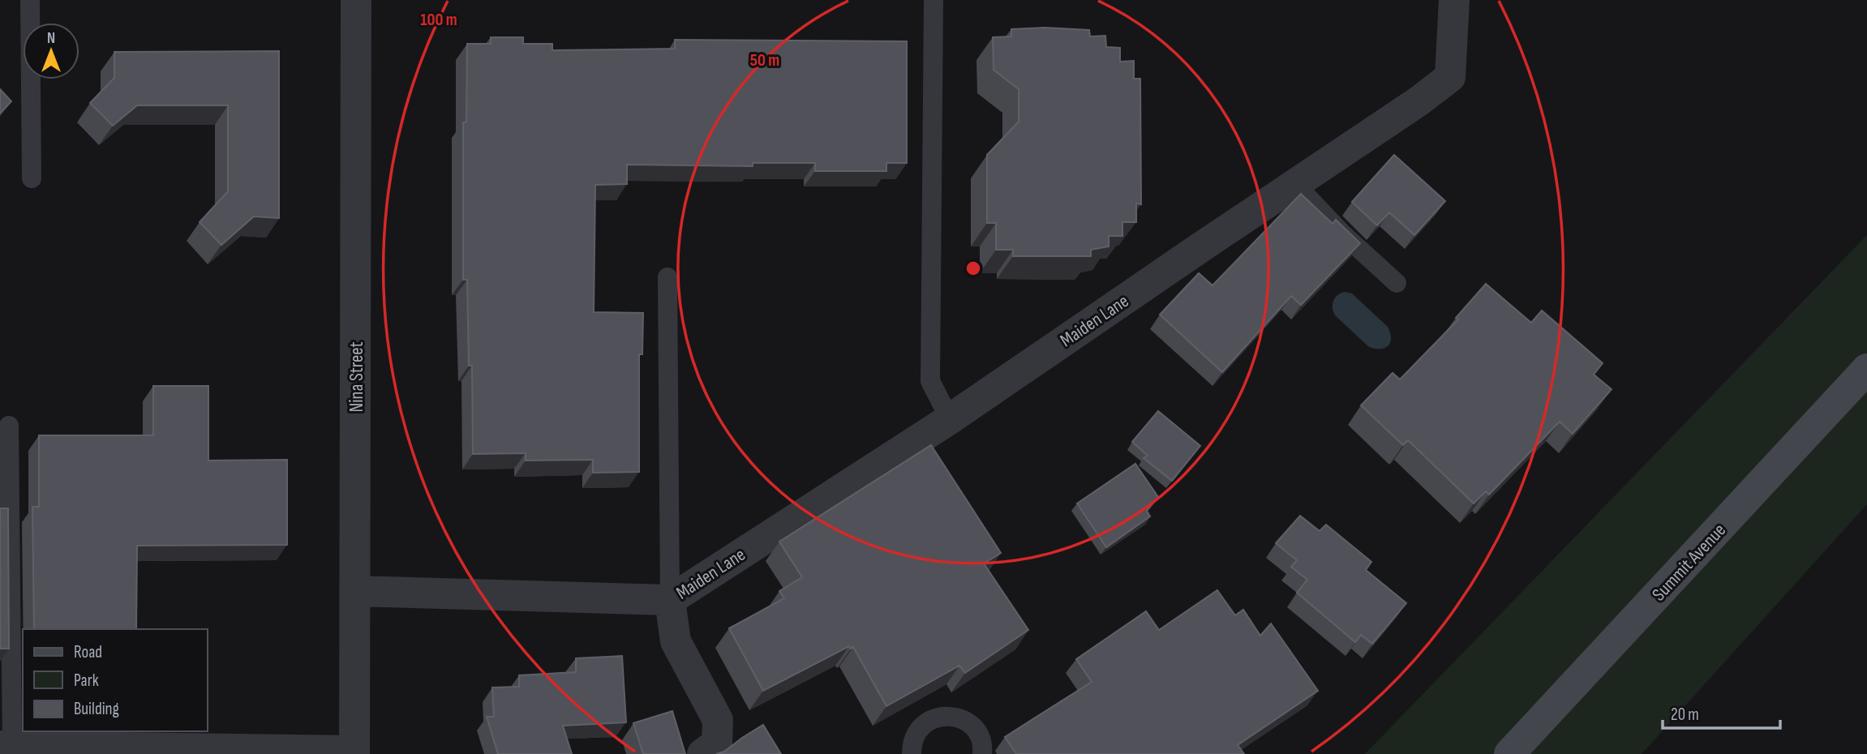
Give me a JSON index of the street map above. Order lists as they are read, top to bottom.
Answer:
{
  "streets": {
    "street": ["Maiden Lane", "Nina Street", "Summit Avenue"]
  },
  "crossings": [
    ["Maiden Lane", "Nina Street"]
  ],
  "legend": ["Road", "Park", "Building"],
  "scale_bar": "20 m",
  "north": "top",
  "rings": ["100 m", "50 m"]
}
